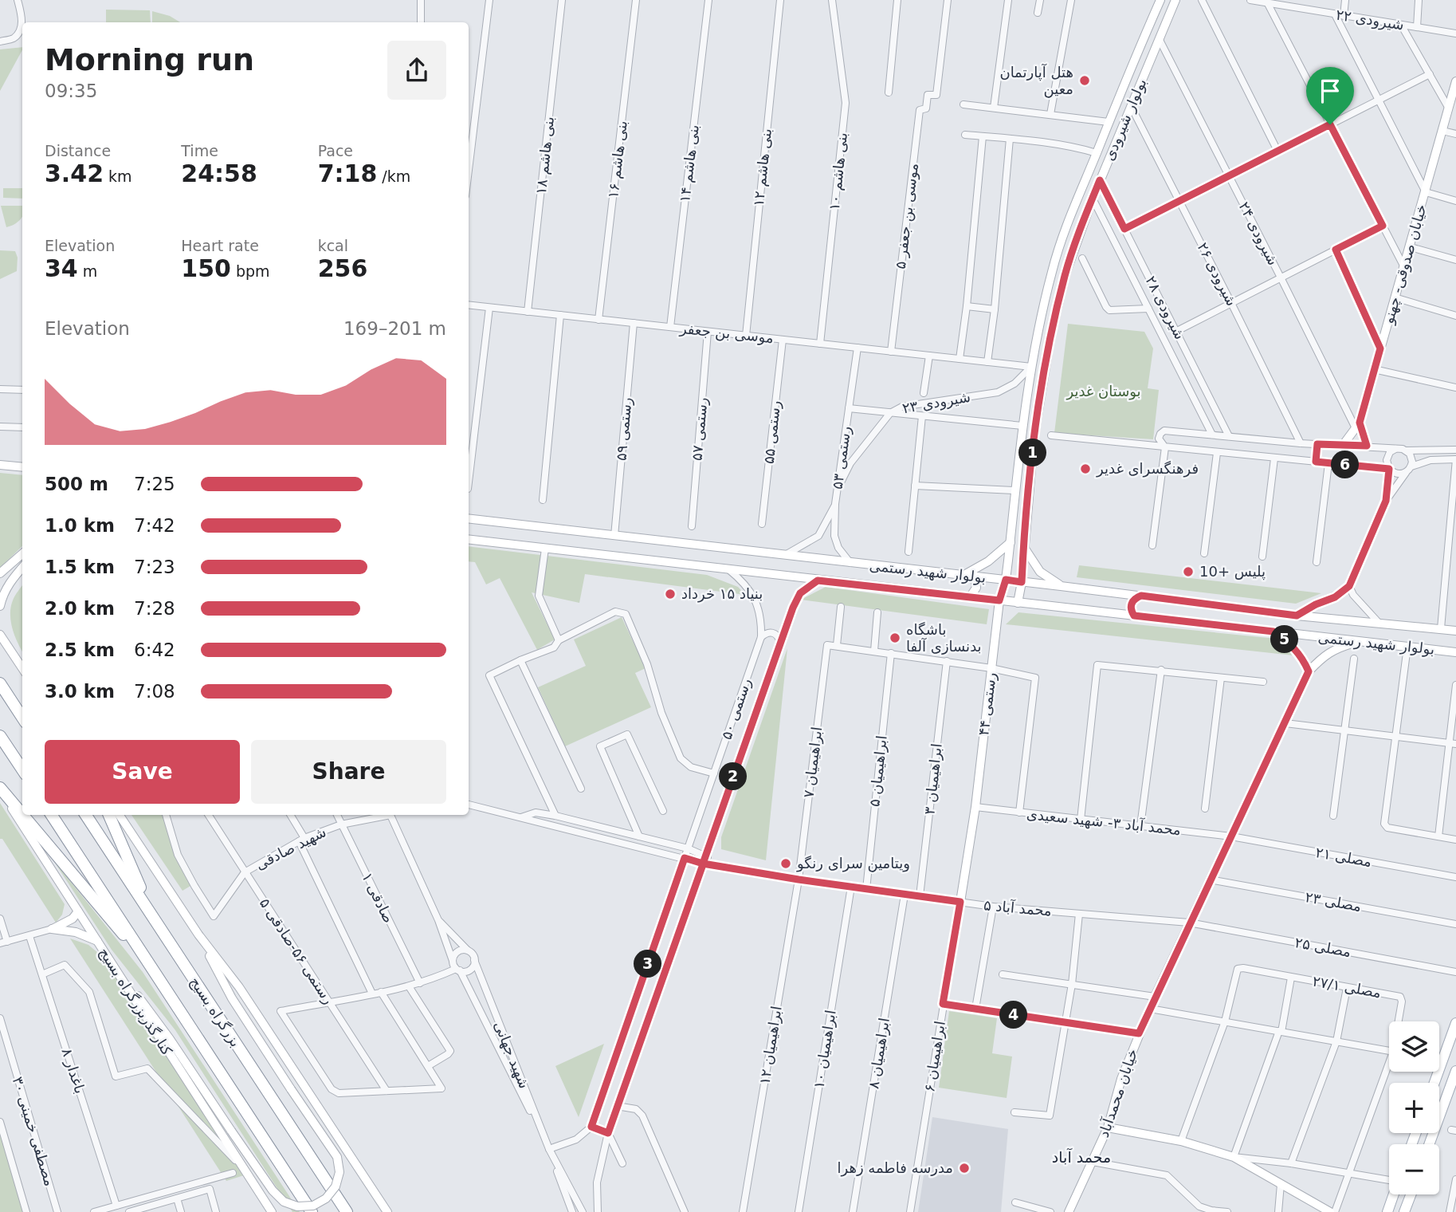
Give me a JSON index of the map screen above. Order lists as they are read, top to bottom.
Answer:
{
  "streets": {
    "highway": ["بزرگراه بسیج"],
    "main road": [
      "بولوار شیرودی",
      "خیابان صدوقی- چهنو",
      "بولوار شهید رستمی",
      "رستمی ۴۴",
      "کنارگذربزرگراه بسیج",
      "خیابان محمدآباد"
    ],
    "street": [
      "شیرودی ۲۲",
      "بنی هاشم ۱۸",
      "بنی هاشم ۱۶",
      "بنی هاشم ۱۴",
      "بنی هاشم ۱۲",
      "بنی هاشم ۱۰",
      "موسی بن جعفر ۵",
      "شیرودی ۲۴",
      "شیرودی ۲۶",
      "شیرودی ۲۸",
      "موسی بن جعفر",
      "شیرودی ۲۳",
      "رستمی ۵۹",
      "رستمی ۵۷",
      "رستمی ۵۵",
      "رستمی ۵۳",
      "رستمی ۵۰",
      "ابراهیمیان ۷",
      "ابراهیمیان ۵",
      "ابراهیمیان ۳",
      "محمد آباد ۳- شهید سعیدی",
      "شهید صادقی",
      "مصلی ۲۱",
      "صادقی ۱",
      "مصلی ۲۳",
      "محمد آباد ۵",
      "مصلی ۲۵",
      "رستمی ۵۶-صادقی ۵",
      "مصلی ۲۷/۱",
      "ابراهیمیان ۱۲",
      "ابراهیمیان ۱۰",
      "ابراهیمیان ۸",
      "شهید جهانی",
      "ابراهیمیان ۶",
      "باغدار ۸",
      "مصطفی خمینی ۳۰"
    ]
  },
  "crossings": [
    ["بولوار شیرودی", "شیرودی ۲۴"],
    ["بولوار شیرودی", "شیرودی ۲۶"],
    ["بولوار شیرودی", "شیرودی ۲۸"],
    ["بولوار شیرودی", "موسی بن جعفر"],
    ["بولوار شیرودی", "شیرودی ۲۳"],
    ["بولوار شیرودی", "بولوار شهید رستمی"],
    ["بولوار شیرودی", "رستمی ۴۴"],
    ["بنی هاشم ۱۸", "موسی بن جعفر"],
    ["بنی هاشم ۱۶", "موسی بن جعفر"],
    ["بنی هاشم ۱۴", "موسی بن جعفر"],
    ["بنی هاشم ۱۲", "موسی بن جعفر"],
    ["بنی هاشم ۱۰", "موسی بن جعفر"],
    ["موسی بن جعفر ۵", "موسی بن جعفر"],
    ["شیرودی ۲۴", "خیابان صدوقی- چهنو"],
    ["موسی بن جعفر", "شیرودی ۲۳"],
    ["موسی بن جعفر", "رستمی ۵۹"],
    ["موسی بن جعفر", "رستمی ۵۷"],
    ["موسی بن جعفر", "رستمی ۵۵"],
    ["موسی بن جعفر", "رستمی ۵۳"],
    ["شیرودی ۲۳", "رستمی ۵۳"],
    ["رستمی ۵۹", "بولوار شهید رستمی"],
    ["رستمی ۵۳", "بولوار شهید رستمی"],
    ["بولوار شهید رستمی", "رستمی ۴۴"],
    ["بولوار شهید رستمی", "رستمی ۵۰"],
    ["رستمی ۴۴", "محمد آباد ۳- شهید سعیدی"],
    ["رستمی ۴۴", "محمد آباد ۵"],
    ["رستمی ۴۴", "ابراهیمیان ۶"],
    ["رستمی ۵۰", "محمد آباد ۵"],
    ["ابراهیمیان ۷", "محمد آباد ۵"],
    ["ابراهیمیان ۷", "ابراهیمیان ۱۲"],
    ["ابراهیمیان ۵", "محمد آباد ۵"],
    ["ابراهیمیان ۳", "محمد آباد ۵"],
    ["محمد آباد ۳- شهید سعیدی", "مصلی ۲۱"],
    ["محمد آباد ۳- شهید سعیدی", "خیابان محمدآباد"],
    ["شهید صادقی", "صادقی ۱"],
    ["شهید صادقی", "رستمی ۵۶-صادقی ۵"],
    ["مصلی ۲۱", "خیابان محمدآباد"],
    ["مصلی ۲۳", "خیابان محمدآباد"],
    ["محمد آباد ۵", "مصلی ۲۵"],
    ["محمد آباد ۵", "ابراهیمیان ۱۲"],
    ["محمد آباد ۵", "ابراهیمیان ۱۰"],
    ["محمد آباد ۵", "ابراهیمیان ۸"],
    ["محمد آباد ۵", "ابراهیمیان ۶"],
    ["محمد آباد ۵", "خیابان محمدآباد"],
    ["مصلی ۲۵", "خیابان محمدآباد"]
  ],
  "districts": ["محمد آباد"],
  "parks": ["بوستان غدیر"],
  "places": [
    "هتل آپارتمان معین",
    "فرهنگسرای غدیر",
    "پلیس +10",
    "بنیاد ۱۵ خرداد",
    "باشگاه بدنسازی آلفا",
    "ویتامین سرای رنگو",
    "مدرسه فاطمه زهرا"
  ],
  "page": {
    "heading": ["Morning run", "09:35"],
    "stats": [
      ["Distance", "3.42 km"],
      ["Time", "24:58"],
      ["Pace", "7:18 /km"],
      ["Elevation", "34 m"],
      ["Heart rate", "150 bpm"],
      ["kcal", "256"]
    ],
    "chart": ["Elevation", "169–201 m"],
    "pins": [
      "1",
      "6",
      "5",
      "2",
      "3",
      "4"
    ],
    "list": [
      {
        "name": "500 m",
        "note": "7:25"
      },
      {
        "name": "1.0 km",
        "note": "7:42"
      },
      {
        "name": "1.5 km",
        "note": "7:23"
      },
      {
        "name": "2.0 km",
        "note": "7:28"
      },
      {
        "name": "2.5 km",
        "note": "6:42"
      },
      {
        "name": "3.0 km",
        "note": "7:08"
      }
    ],
    "buttons": ["Save", "Share"],
    "map_buttons": ["+", "−"]
  }
}
